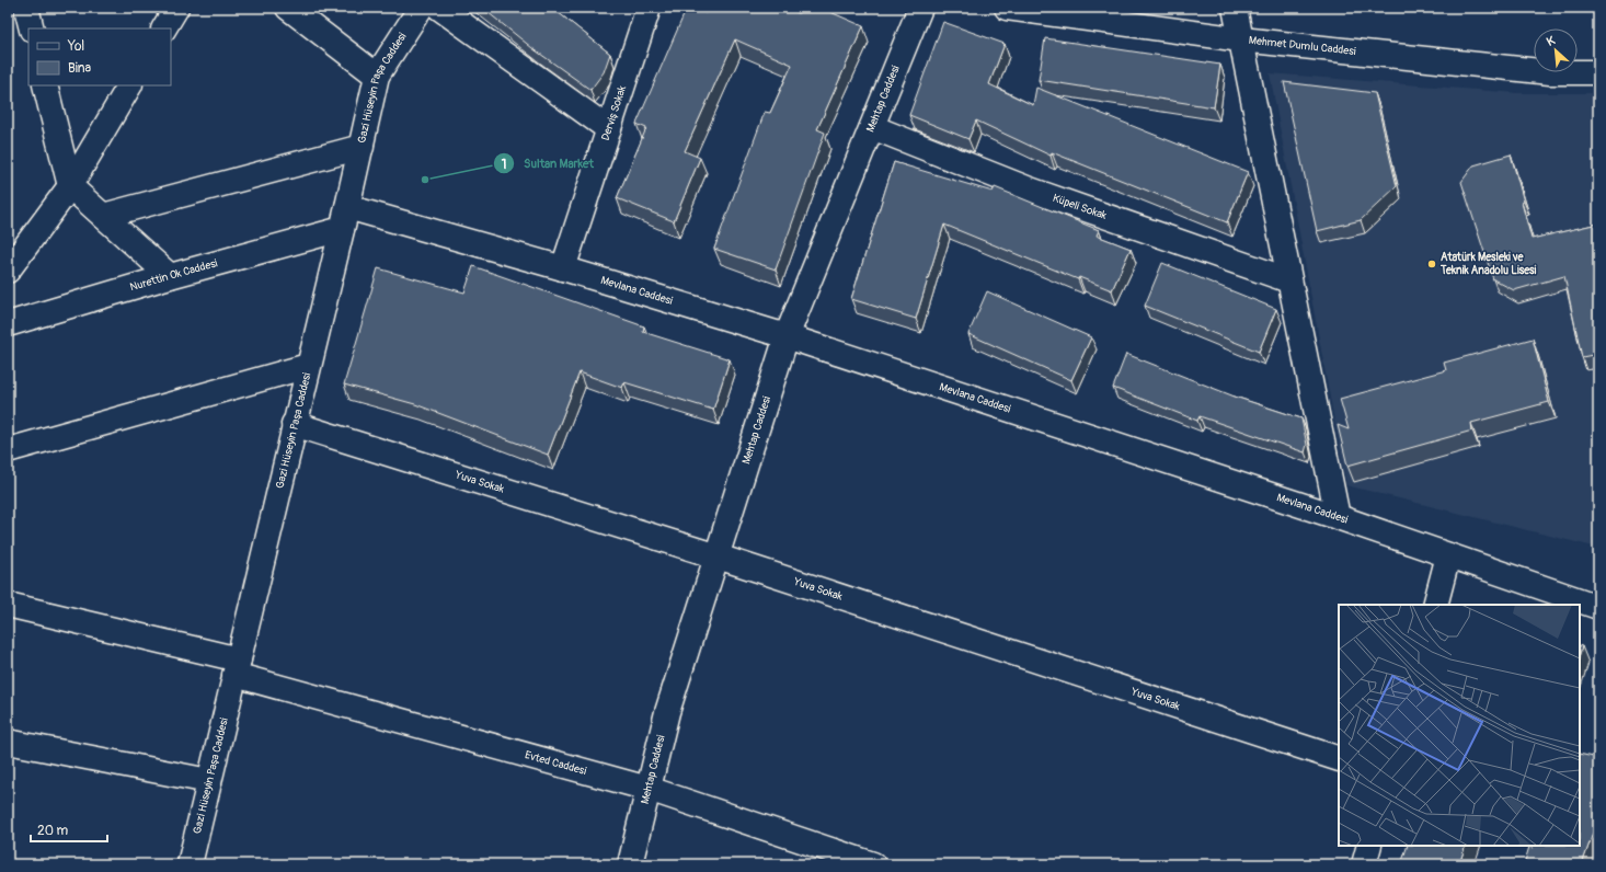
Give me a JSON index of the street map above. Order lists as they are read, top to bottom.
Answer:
{
  "streets": {
    "street": [
      "Mehmet Dumlu Caddesi",
      "Gazi Hüseyin Paşa Caddesi",
      "Mehtap Caddesi",
      "Derviş Sokak",
      "Küpeli Sokak",
      "Nurettin Ok Caddesi",
      "Mevlana Caddesi",
      "Yuva Sokak",
      "Evted Caddesi"
    ]
  },
  "crossings": [
    ["Gazi Hüseyin Paşa Caddesi", "Nurettin Ok Caddesi"],
    ["Gazi Hüseyin Paşa Caddesi", "Mevlana Caddesi"],
    ["Gazi Hüseyin Paşa Caddesi", "Yuva Sokak"],
    ["Gazi Hüseyin Paşa Caddesi", "Evted Caddesi"],
    ["Mehtap Caddesi", "Küpeli Sokak"],
    ["Mehtap Caddesi", "Mevlana Caddesi"],
    ["Mehtap Caddesi", "Yuva Sokak"],
    ["Mehtap Caddesi", "Evted Caddesi"],
    ["Derviş Sokak", "Mevlana Caddesi"],
    ["Nurettin Ok Caddesi", "Mevlana Caddesi"]
  ],
  "places": ["Sultan Market", "Atatürk Mesleki ve Teknik Anadolu Lisesi"],
  "legend": ["Yol", "Bina"],
  "scale_bar": "20 m",
  "north": "top left"
}
